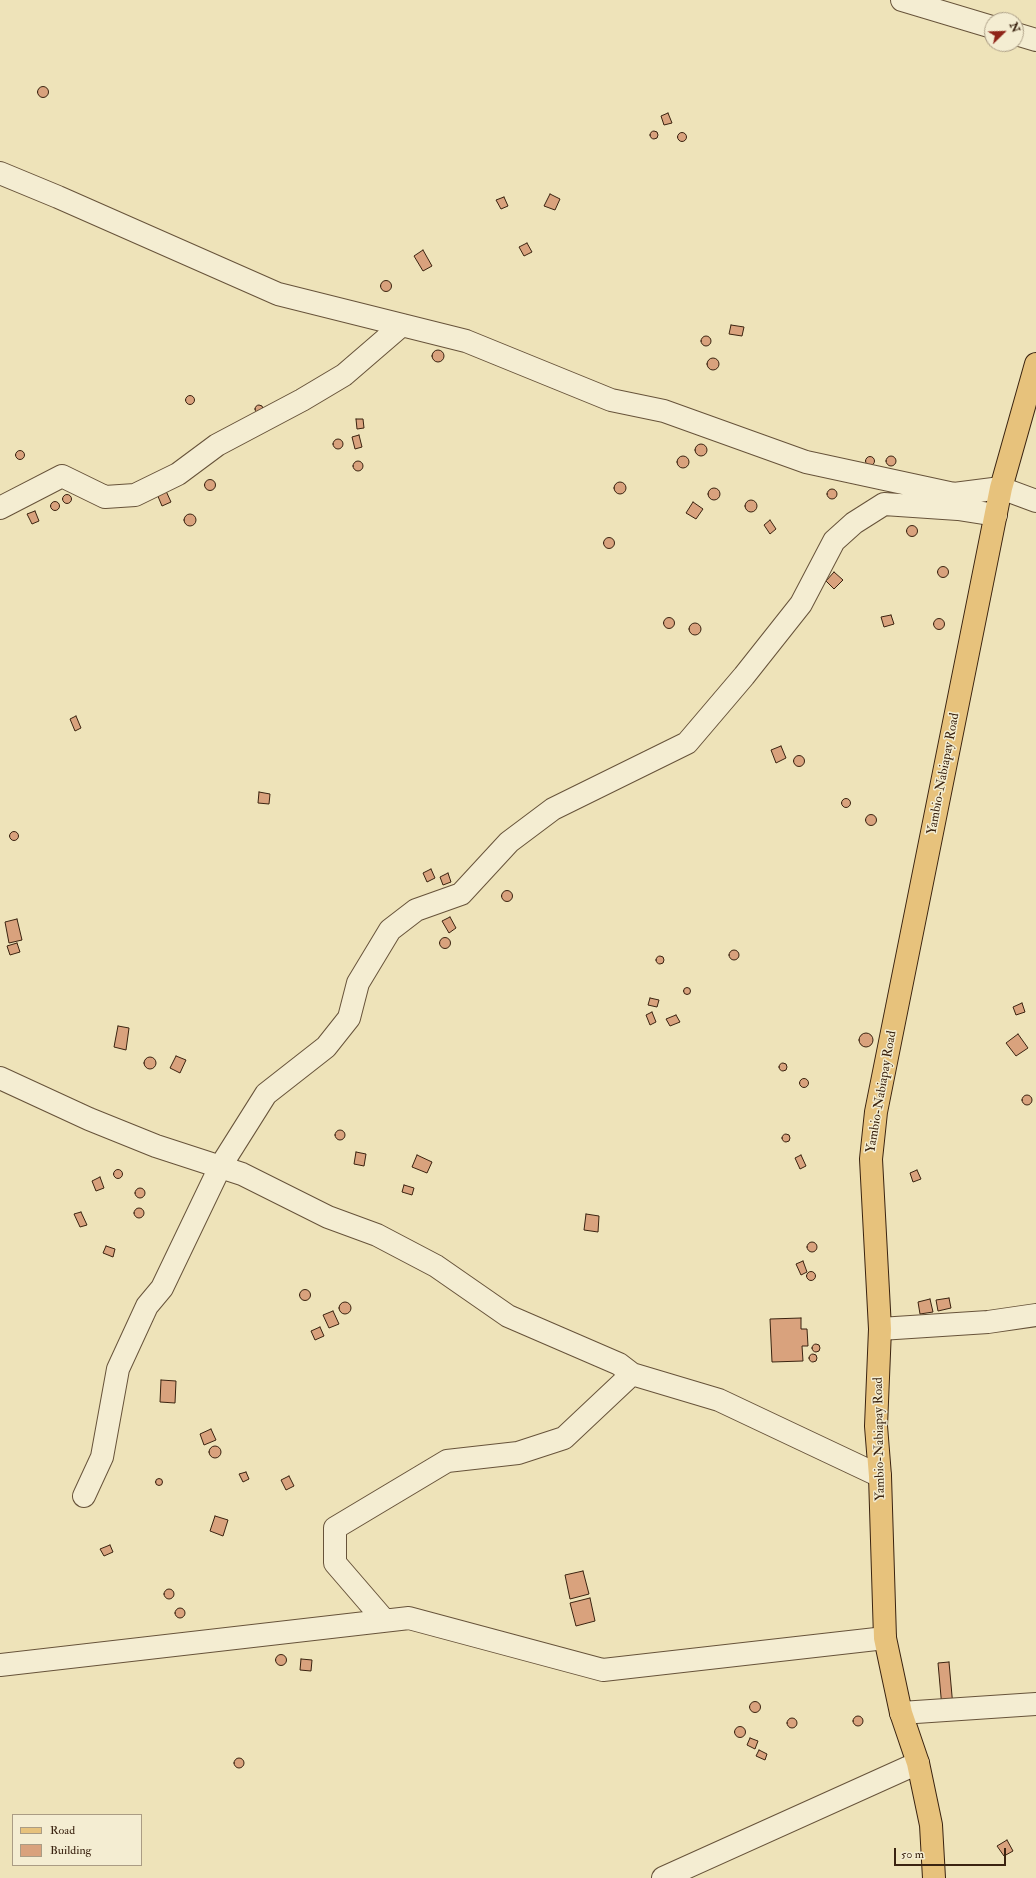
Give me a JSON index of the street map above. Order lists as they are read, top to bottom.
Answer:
{
  "streets": {
    "main road": ["Yambio-Nabiapay Road"]
  },
  "legend": ["Road", "Building"],
  "scale_bar": "50 m",
  "north": "top right"
}
